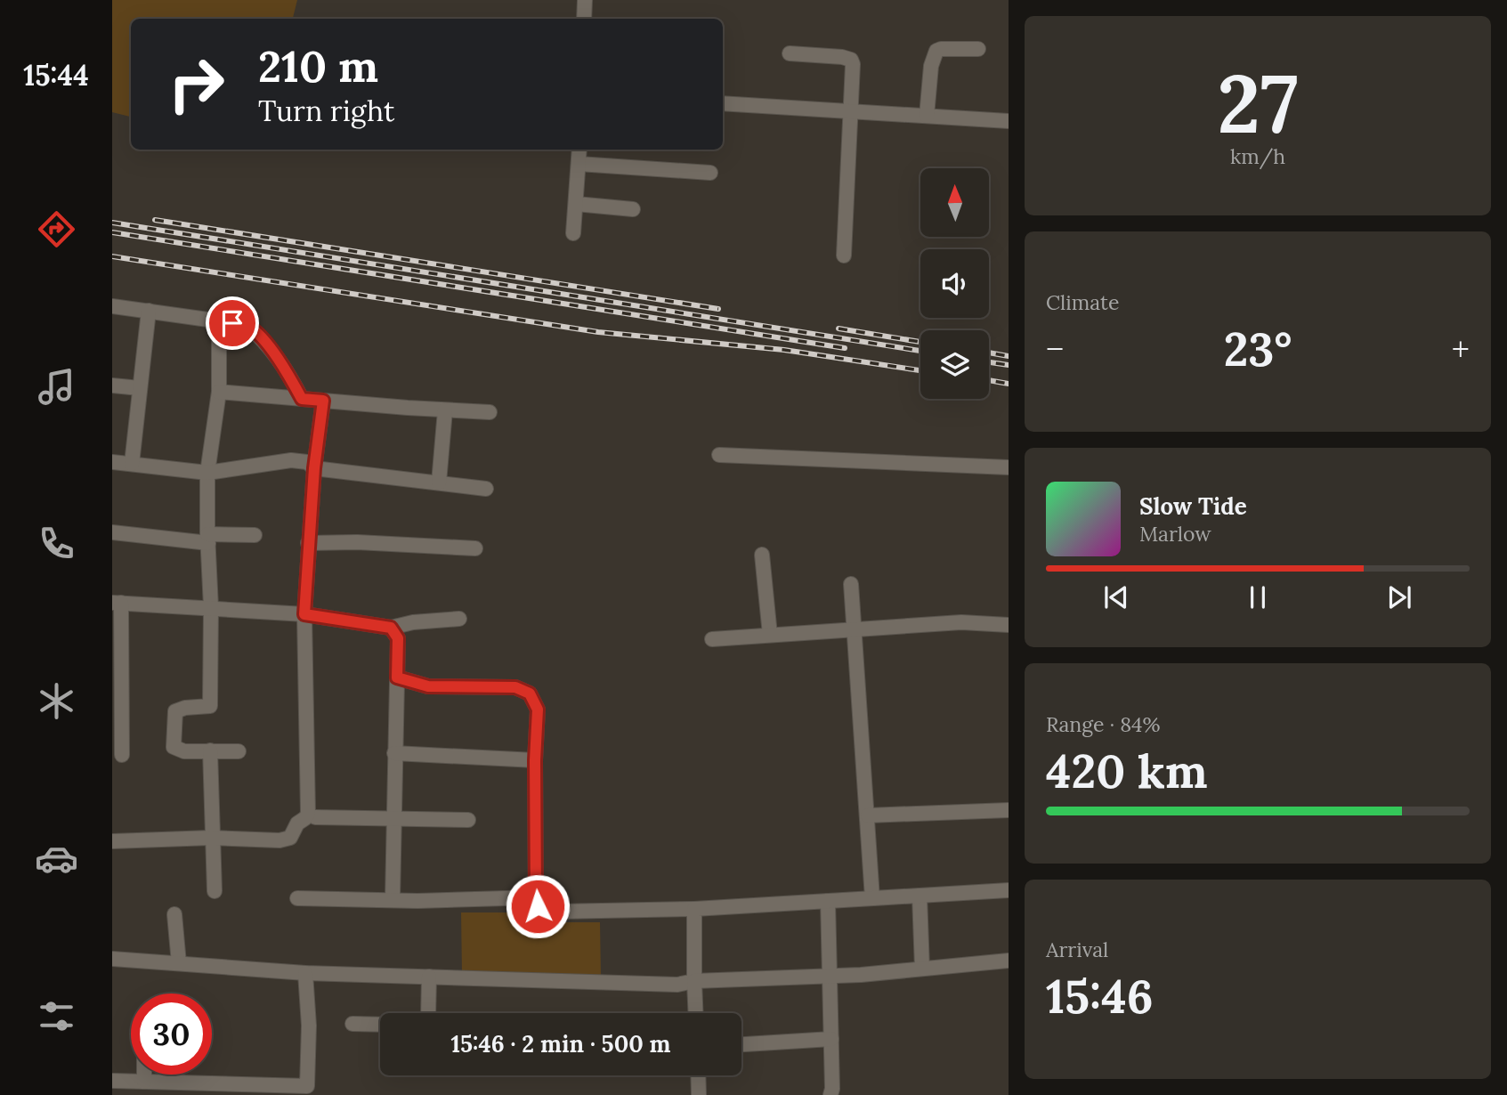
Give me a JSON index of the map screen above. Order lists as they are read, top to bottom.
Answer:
{
  "north": "top",
  "page": {
    "tabs": "15:44",
    "tile": [
      ["27", "km/h"],
      "Climate",
      ["Range · 84%", "420 km"],
      ["Arrival", "15:46"]
    ],
    "turn": ["210 m", "Turn right"],
    "heat": ["−", "23°", "+"],
    "song": ["Slow Tide", "Marlow"],
    "limit": "30",
    "trip": "15:46 · 2 min · 500 m"
  }
}
